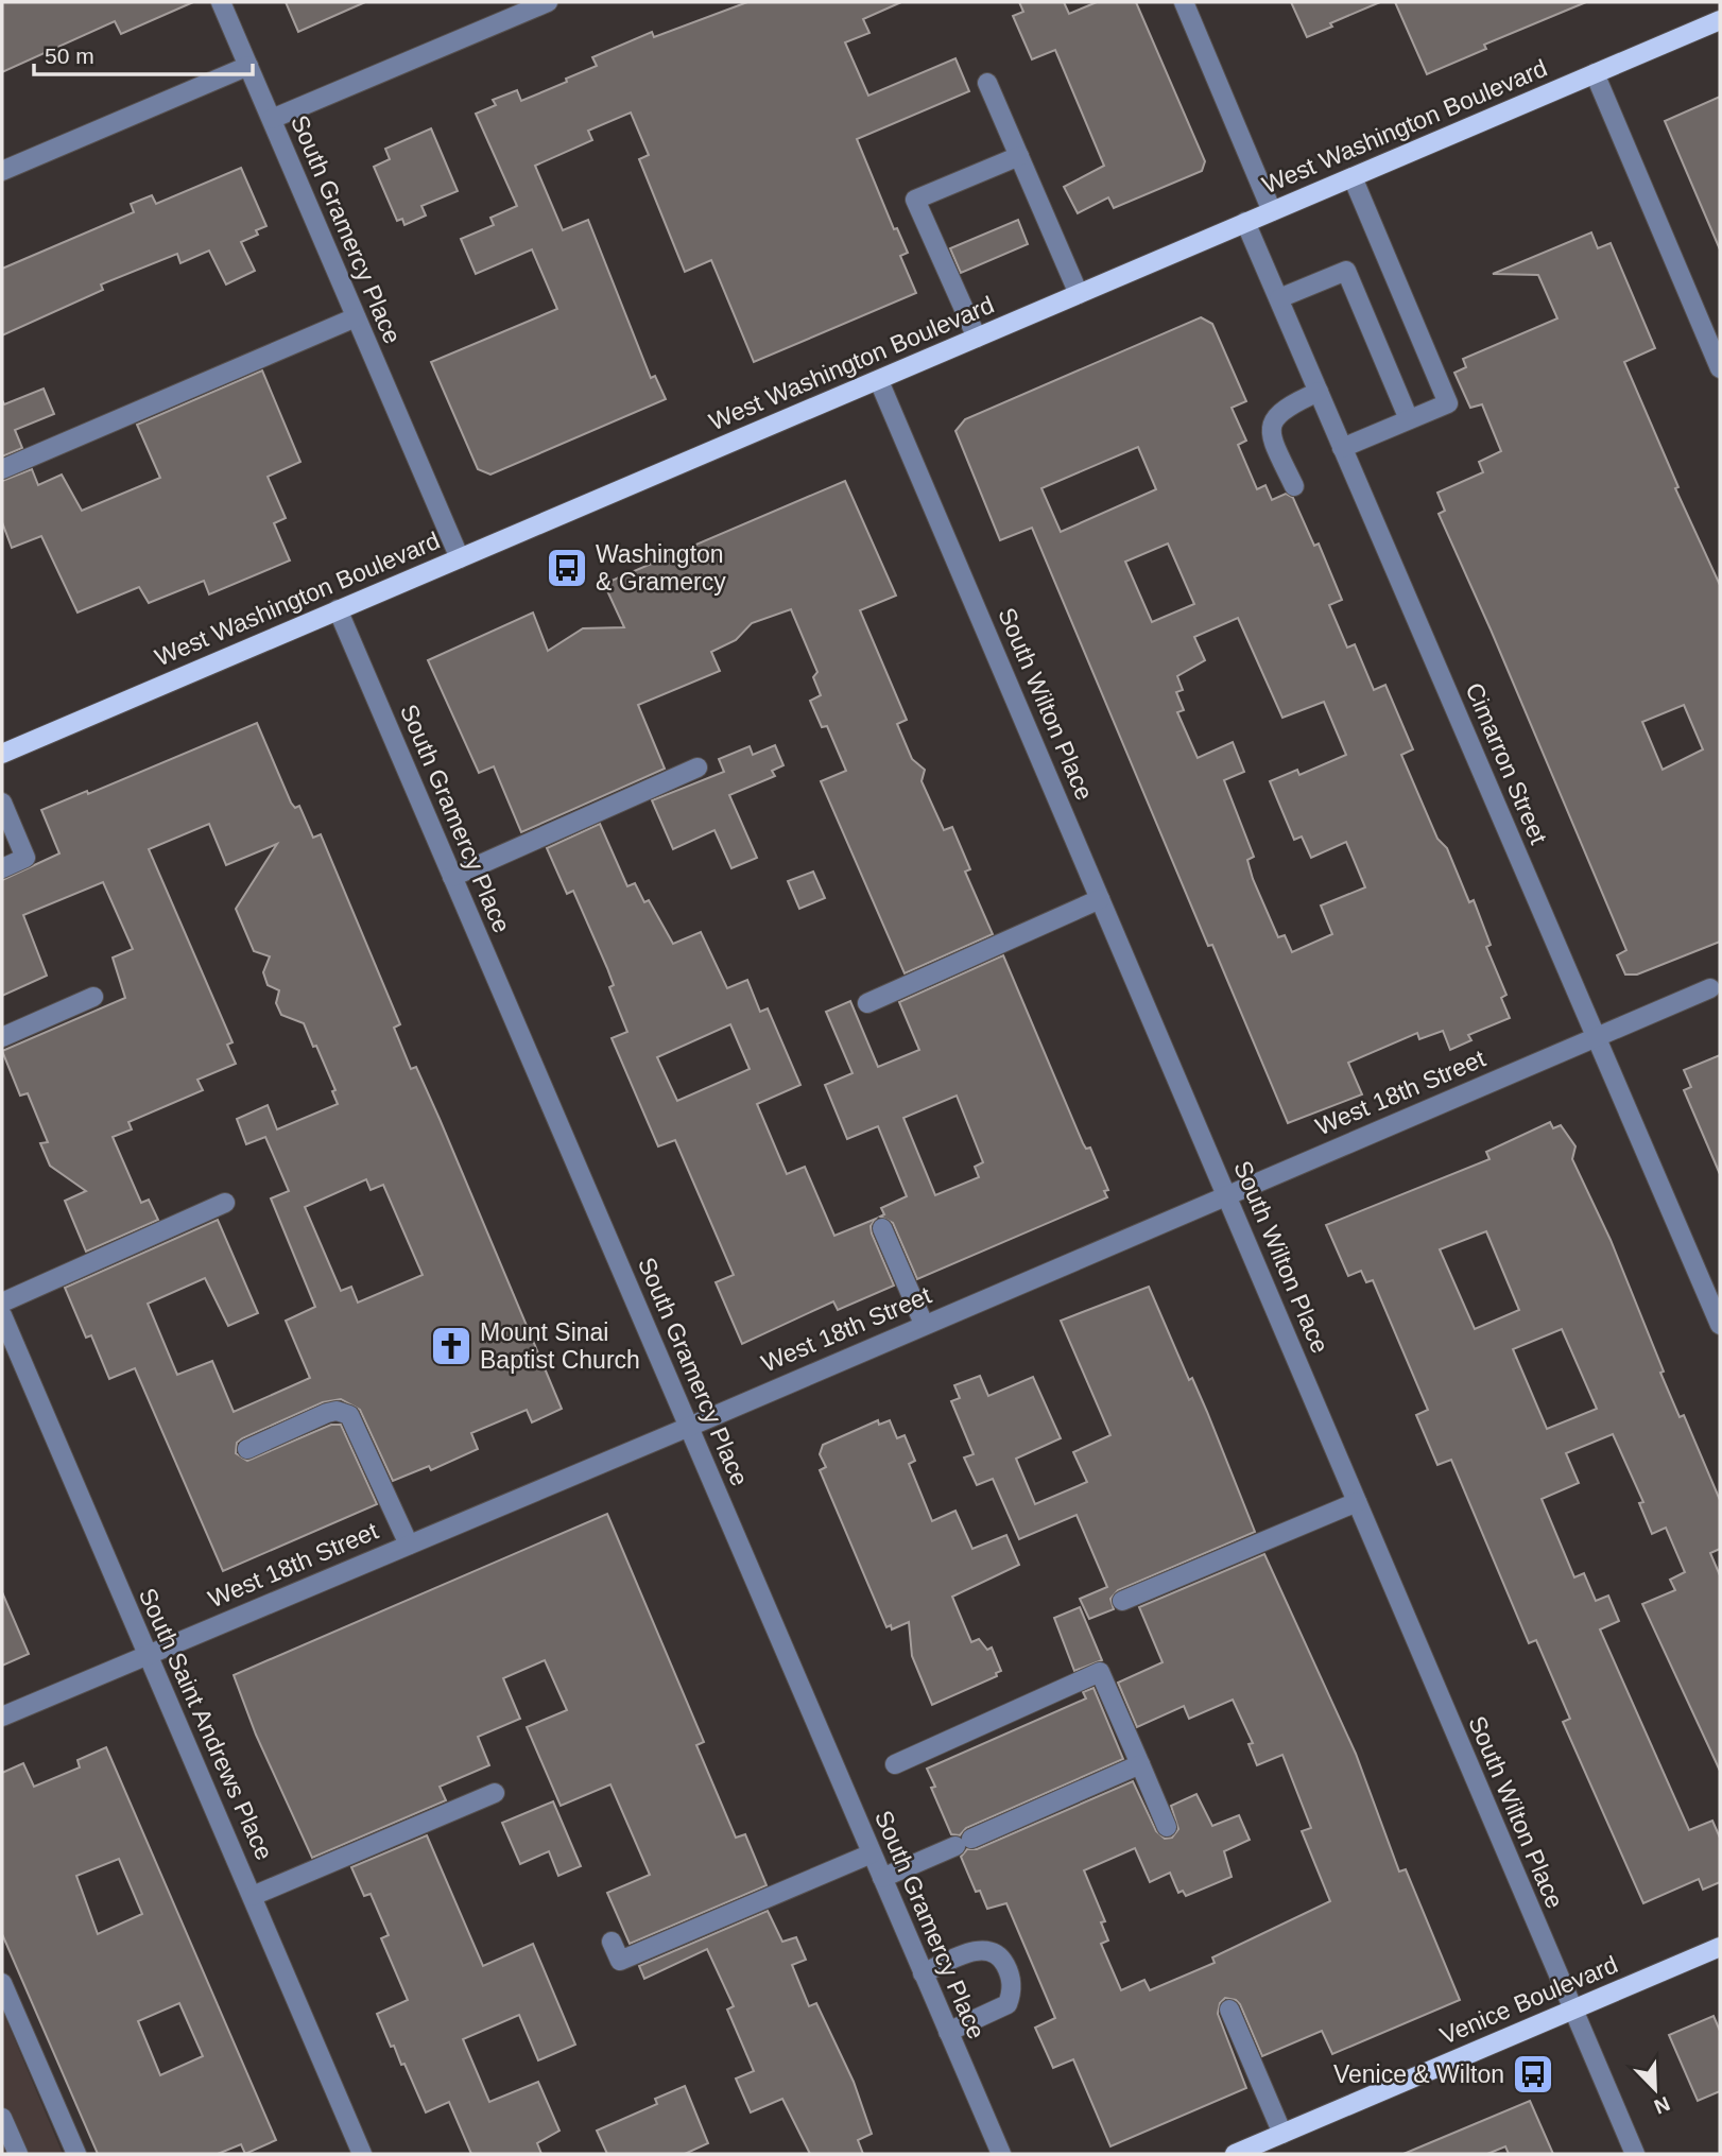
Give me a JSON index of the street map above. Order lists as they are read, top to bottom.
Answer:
{
  "streets": {
    "main road": ["West Washington Boulevard", "Venice Boulevard"],
    "street": [
      "South Gramercy Place",
      "South Wilton Place",
      "Cimarron Street",
      "West 18th Street",
      "South Saint Andrews Place"
    ]
  },
  "crossings": [
    ["West Washington Boulevard", "South Gramercy Place"],
    ["West Washington Boulevard", "South Wilton Place"],
    ["West Washington Boulevard", "Cimarron Street"],
    ["South Gramercy Place", "West 18th Street"],
    ["South Wilton Place", "West 18th Street"],
    ["South Wilton Place", "Venice Boulevard"],
    ["Cimarron Street", "West 18th Street"],
    ["West 18th Street", "South Saint Andrews Place"]
  ],
  "places": {
    "bus stop": ["Washington & Gramercy", "Venice & Wilton"],
    "church": ["Mount Sinai Baptist Church"]
  },
  "scale_bar": "50 m",
  "north": "bottom right"
}
